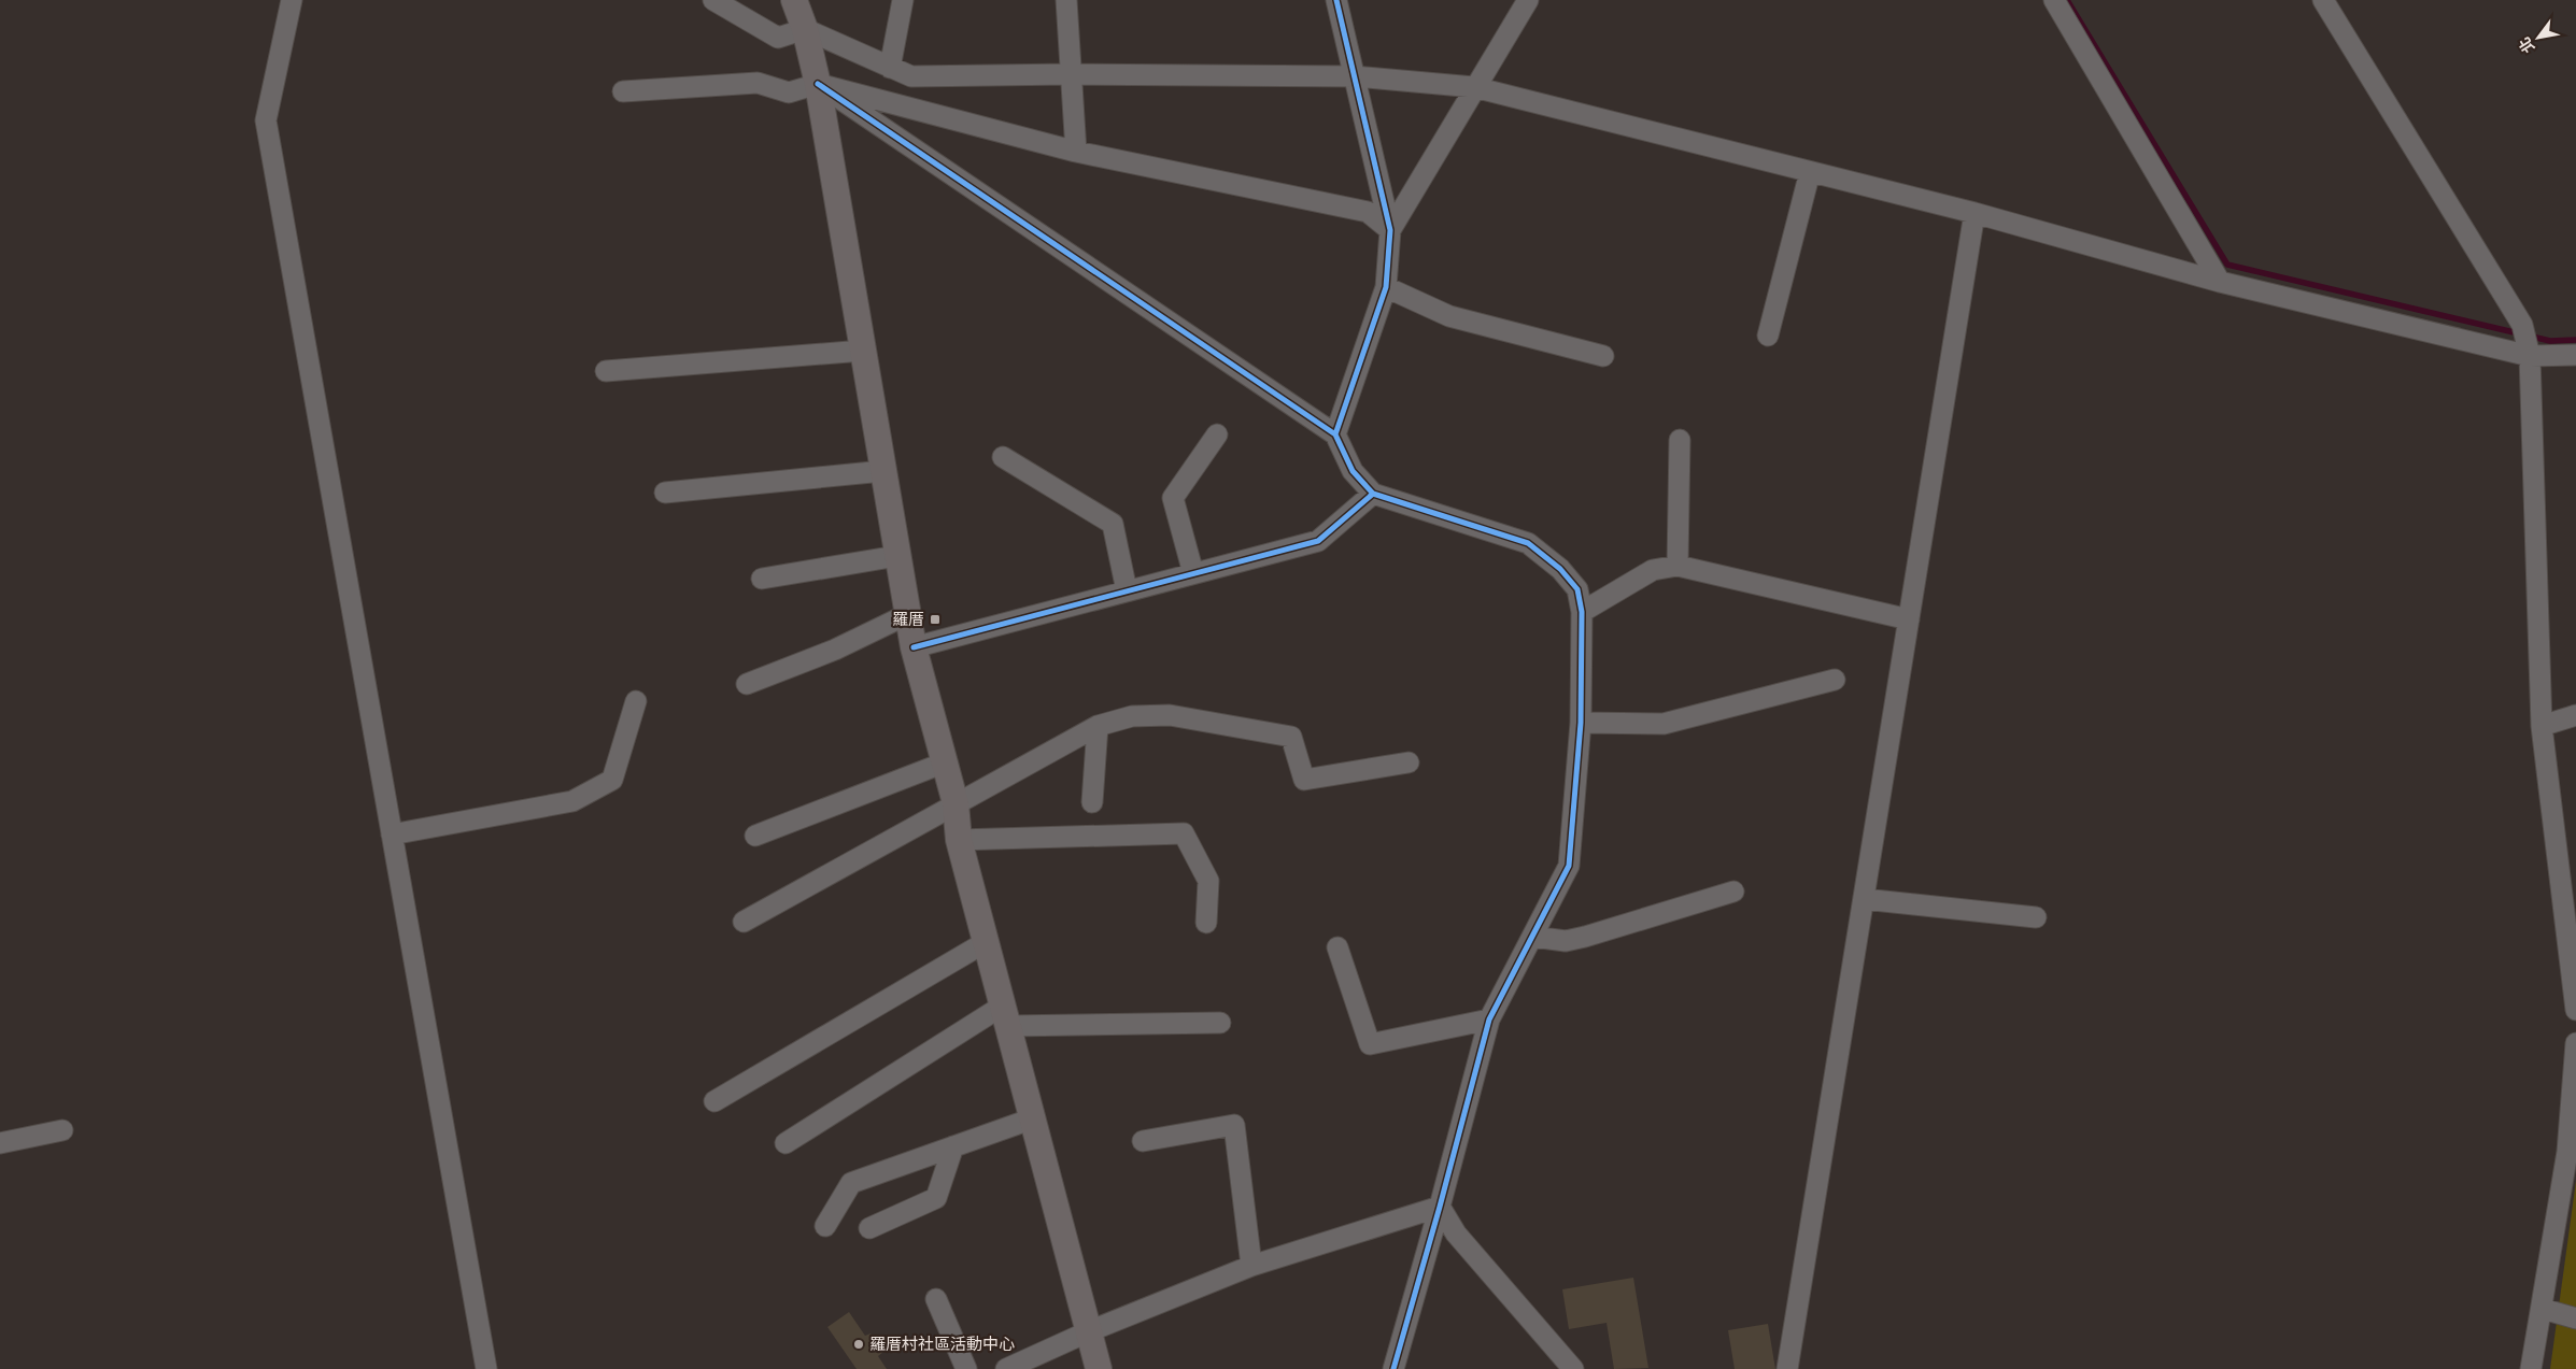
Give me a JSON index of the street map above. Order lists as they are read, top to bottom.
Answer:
{
  "places": {
    "transit": ["羅厝"],
    "other": ["羅厝村社區活動中心"]
  },
  "north": "bottom left"
}
